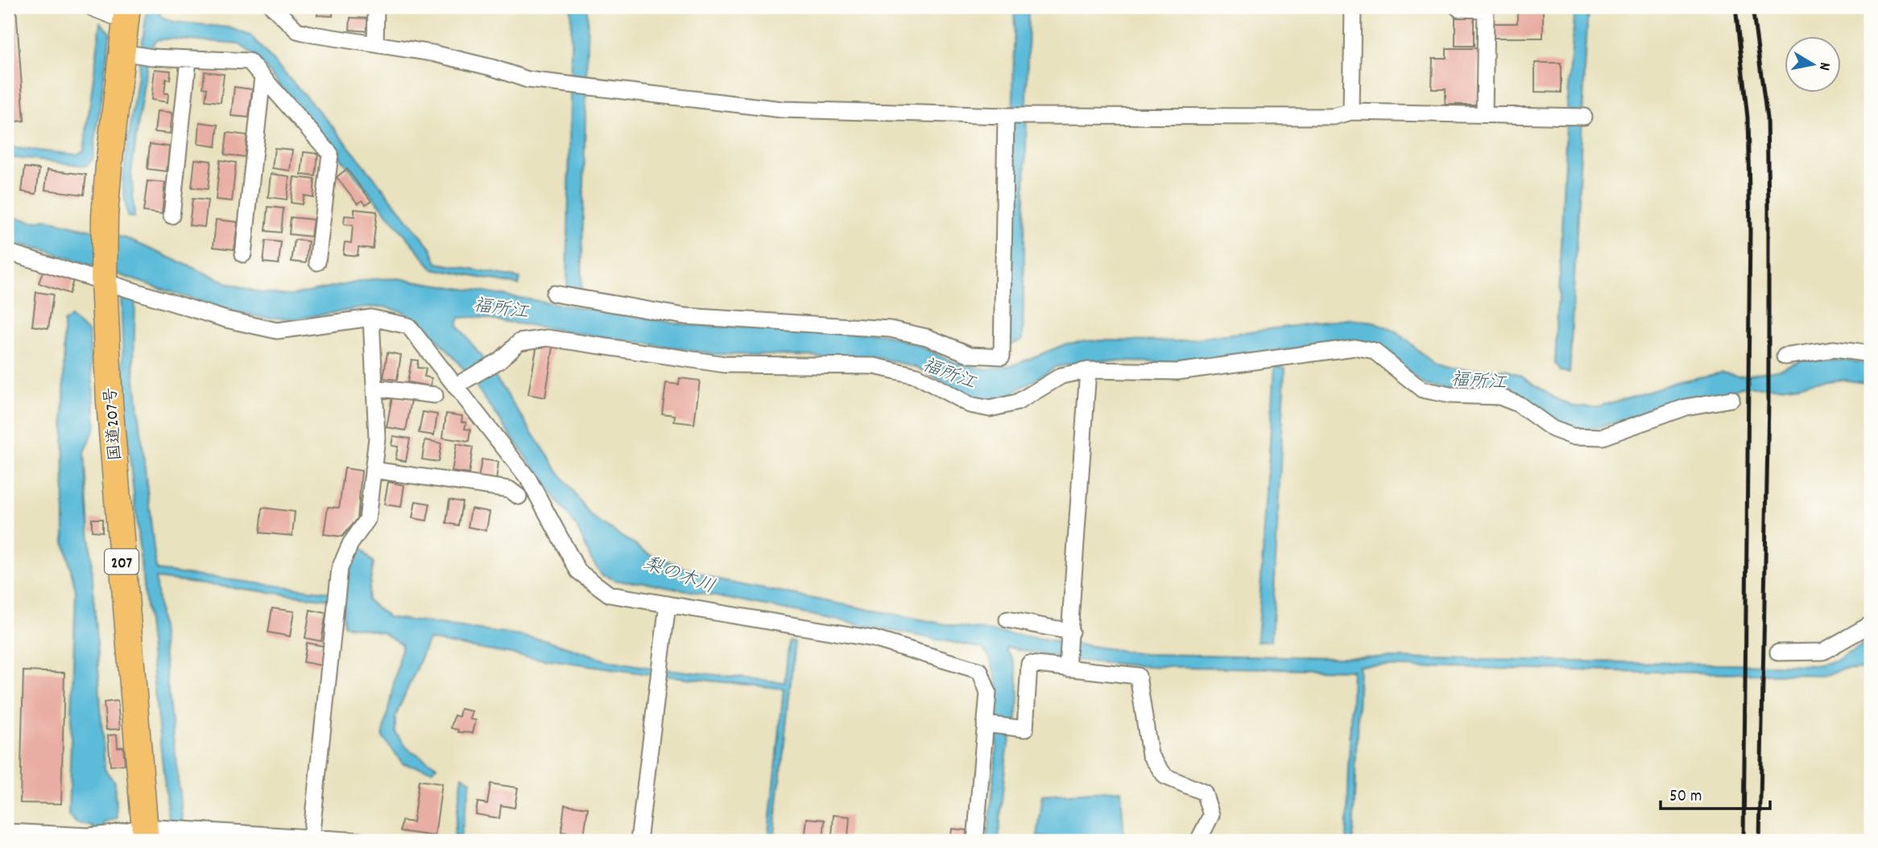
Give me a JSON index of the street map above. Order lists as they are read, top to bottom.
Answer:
{
  "streets": {
    "highway": ["国道207号", "207"]
  },
  "water": ["福所江", "梨の木川"],
  "scale_bar": "50 m",
  "north": "right"
}
